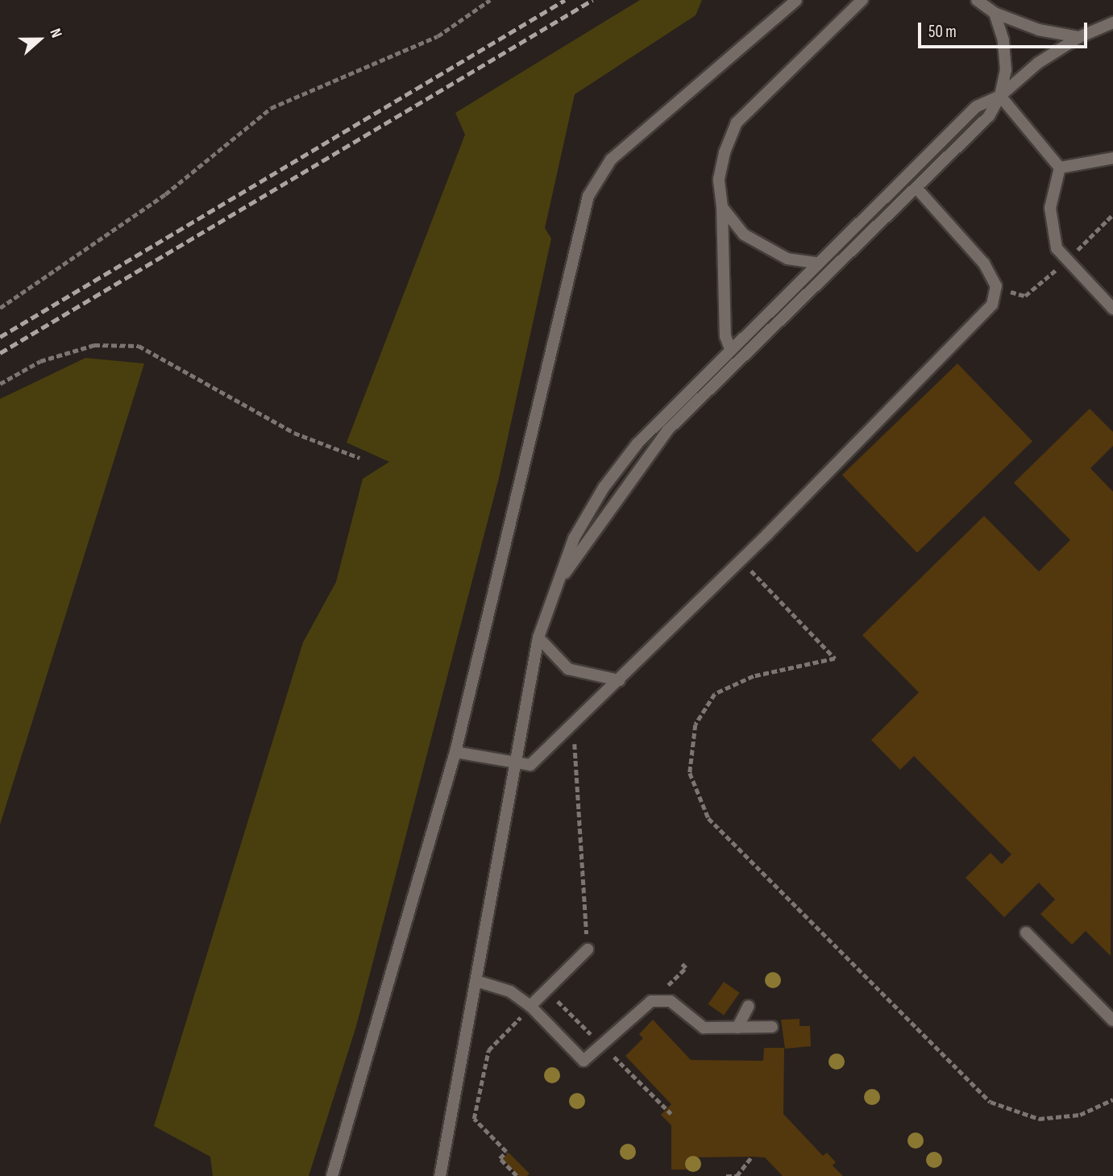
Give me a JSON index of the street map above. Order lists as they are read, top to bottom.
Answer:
{
  "scale_bar": "50 m",
  "north": "right"
}
